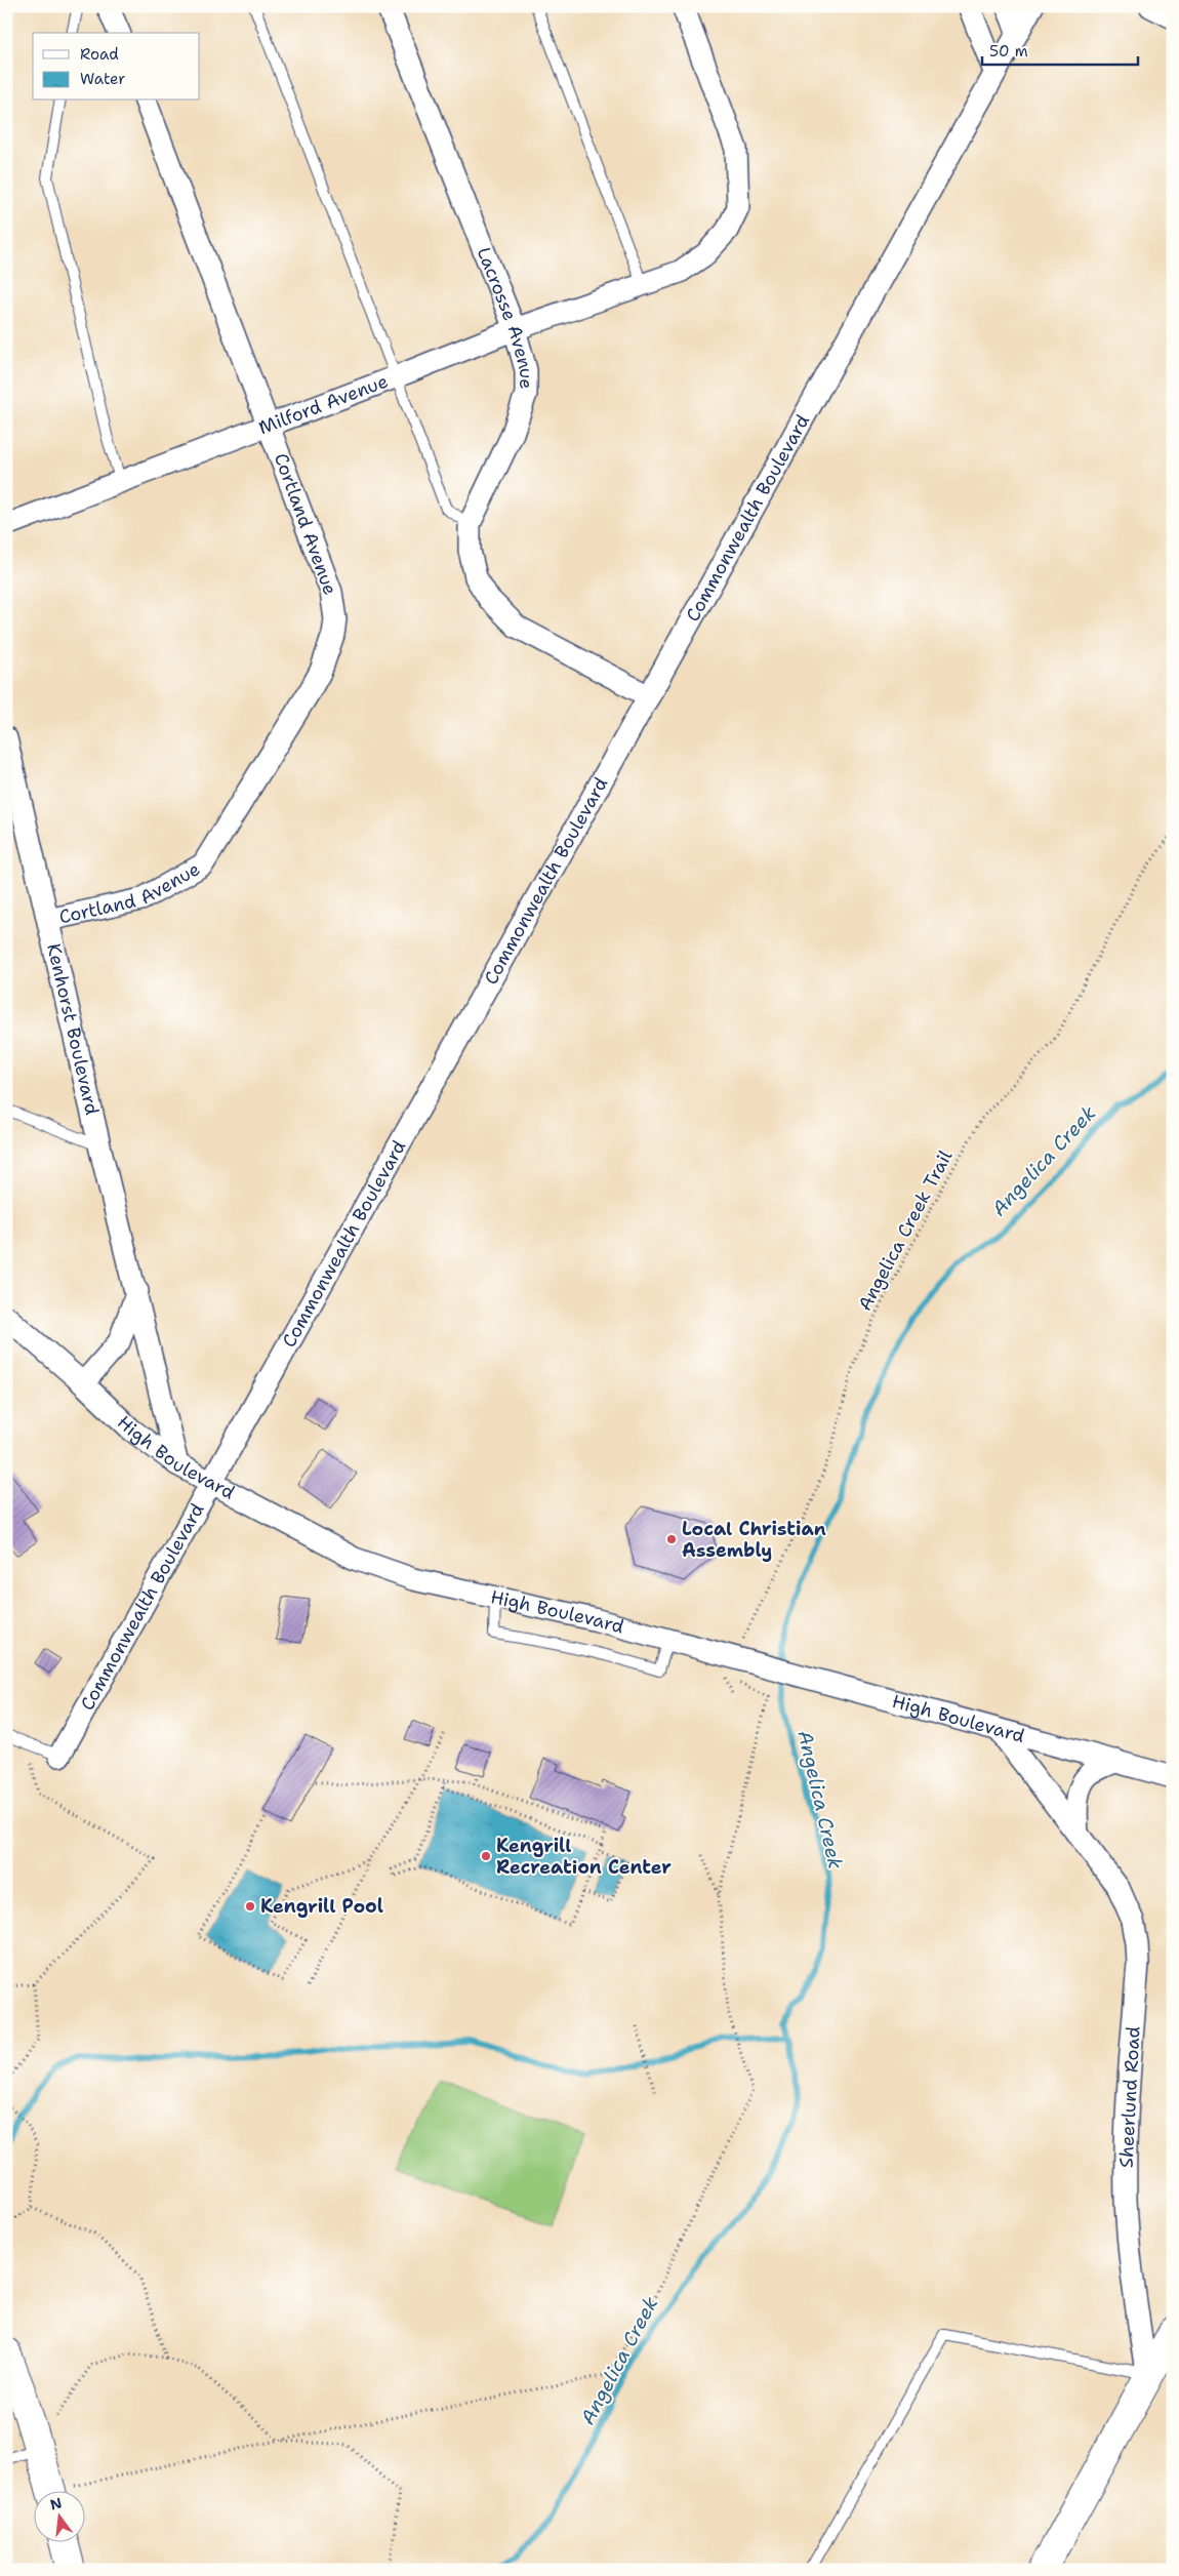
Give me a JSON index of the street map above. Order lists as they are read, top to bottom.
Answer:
{
  "streets": {
    "street": [
      "Lacrosse Avenue",
      "Milford Avenue",
      "Commonwealth Boulevard",
      "Cortland Avenue",
      "Kenhorst Boulevard",
      "High Boulevard",
      "Sheerlund Road"
    ],
    "path": ["Angelica Creek Trail"]
  },
  "crossings": [
    ["Lacrosse Avenue", "Milford Avenue"],
    ["Lacrosse Avenue", "Commonwealth Boulevard"],
    ["Milford Avenue", "Cortland Avenue"],
    ["Commonwealth Boulevard", "High Boulevard"],
    ["Cortland Avenue", "Kenhorst Boulevard"],
    ["Kenhorst Boulevard", "High Boulevard"],
    ["Angelica Creek Trail", "High Boulevard"],
    ["High Boulevard", "Sheerlund Road"]
  ],
  "water": ["Angelica Creek"],
  "places": ["Local Christian Assembly", "Kengrill Recreation Center", "Kengrill Pool"],
  "legend": ["Road", "Water"],
  "scale_bar": "50 m",
  "north": "top"
}
